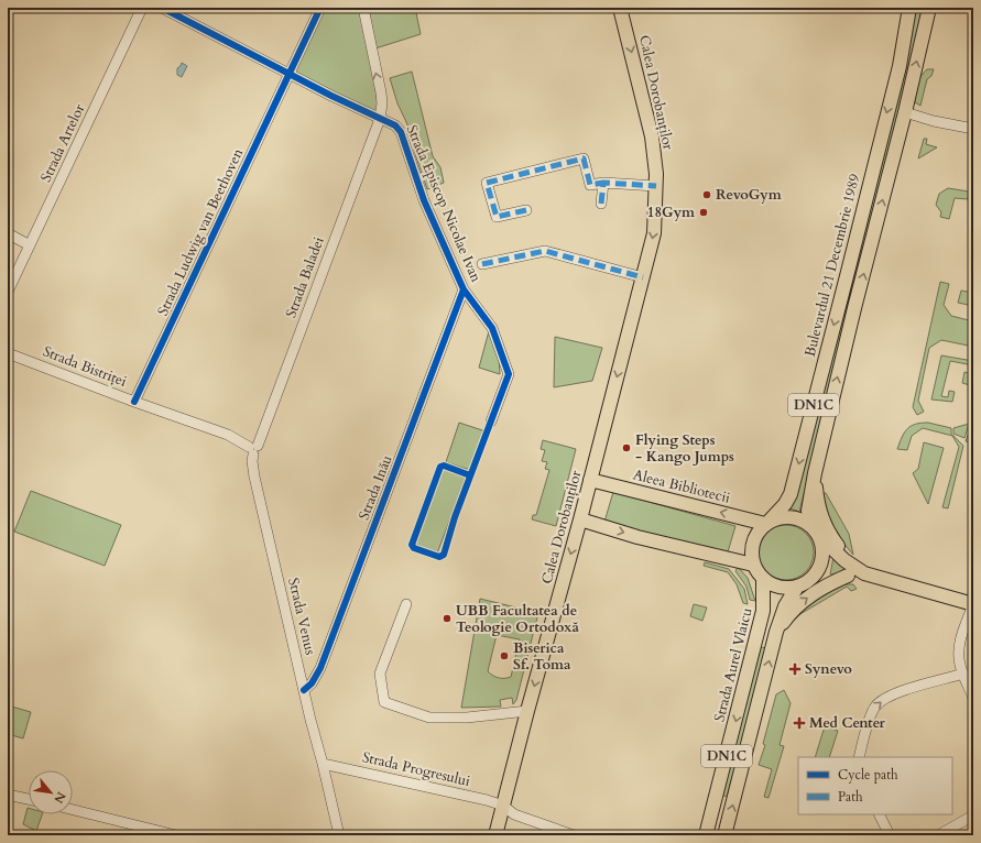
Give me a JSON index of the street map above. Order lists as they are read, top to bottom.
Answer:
{
  "streets": {
    "main road": [
      "Calea Dorobanților",
      "Bulevardul 21 Decembrie 1989",
      "DN1C",
      "Aleea Bibliotecii",
      "Strada Aurel Vlaicu"
    ],
    "street": [
      "Strada Artelor",
      "Strada Episcop Nicolae Ivan",
      "Strada Ludwig van Beethoven",
      "Strada Baladei",
      "Strada Bistriței",
      "Strada Inău",
      "Strada Venus",
      "Strada Progresului"
    ]
  },
  "crossings": [
    ["Calea Dorobanților", "Aleea Bibliotecii"],
    ["Calea Dorobanților", "Strada Progresului"],
    ["Strada Episcop Nicolae Ivan", "Strada Ludwig van Beethoven"],
    ["Strada Episcop Nicolae Ivan", "Strada Baladei"],
    ["Strada Episcop Nicolae Ivan", "Strada Inău"],
    ["Strada Ludwig van Beethoven", "Strada Bistriței"],
    ["Bulevardul 21 Decembrie 1989", "DN1C"],
    ["Bulevardul 21 Decembrie 1989", "Aleea Bibliotecii"],
    ["Bulevardul 21 Decembrie 1989", "Strada Aurel Vlaicu"],
    ["Strada Baladei", "Strada Bistriței"],
    ["Strada Baladei", "Strada Venus"],
    ["Strada Bistriței", "Strada Venus"],
    ["DN1C", "Aleea Bibliotecii"],
    ["DN1C", "Strada Aurel Vlaicu"],
    ["Aleea Bibliotecii", "Strada Aurel Vlaicu"],
    ["Strada Inău", "Strada Venus"],
    ["Strada Venus", "Strada Progresului"]
  ],
  "one_way": ["Calea Dorobanților"],
  "places": {
    "other": [
      "RevoGym",
      "18Gym",
      "Flying Steps - Kango Jumps",
      "UBB Facultatea de Teologie Ortodoxă",
      "Biserica Sf. Toma"
    ],
    "health": ["Synevo", "Med Center"]
  },
  "legend": ["Cycle path", "Path"],
  "north": "bottom right"
}
